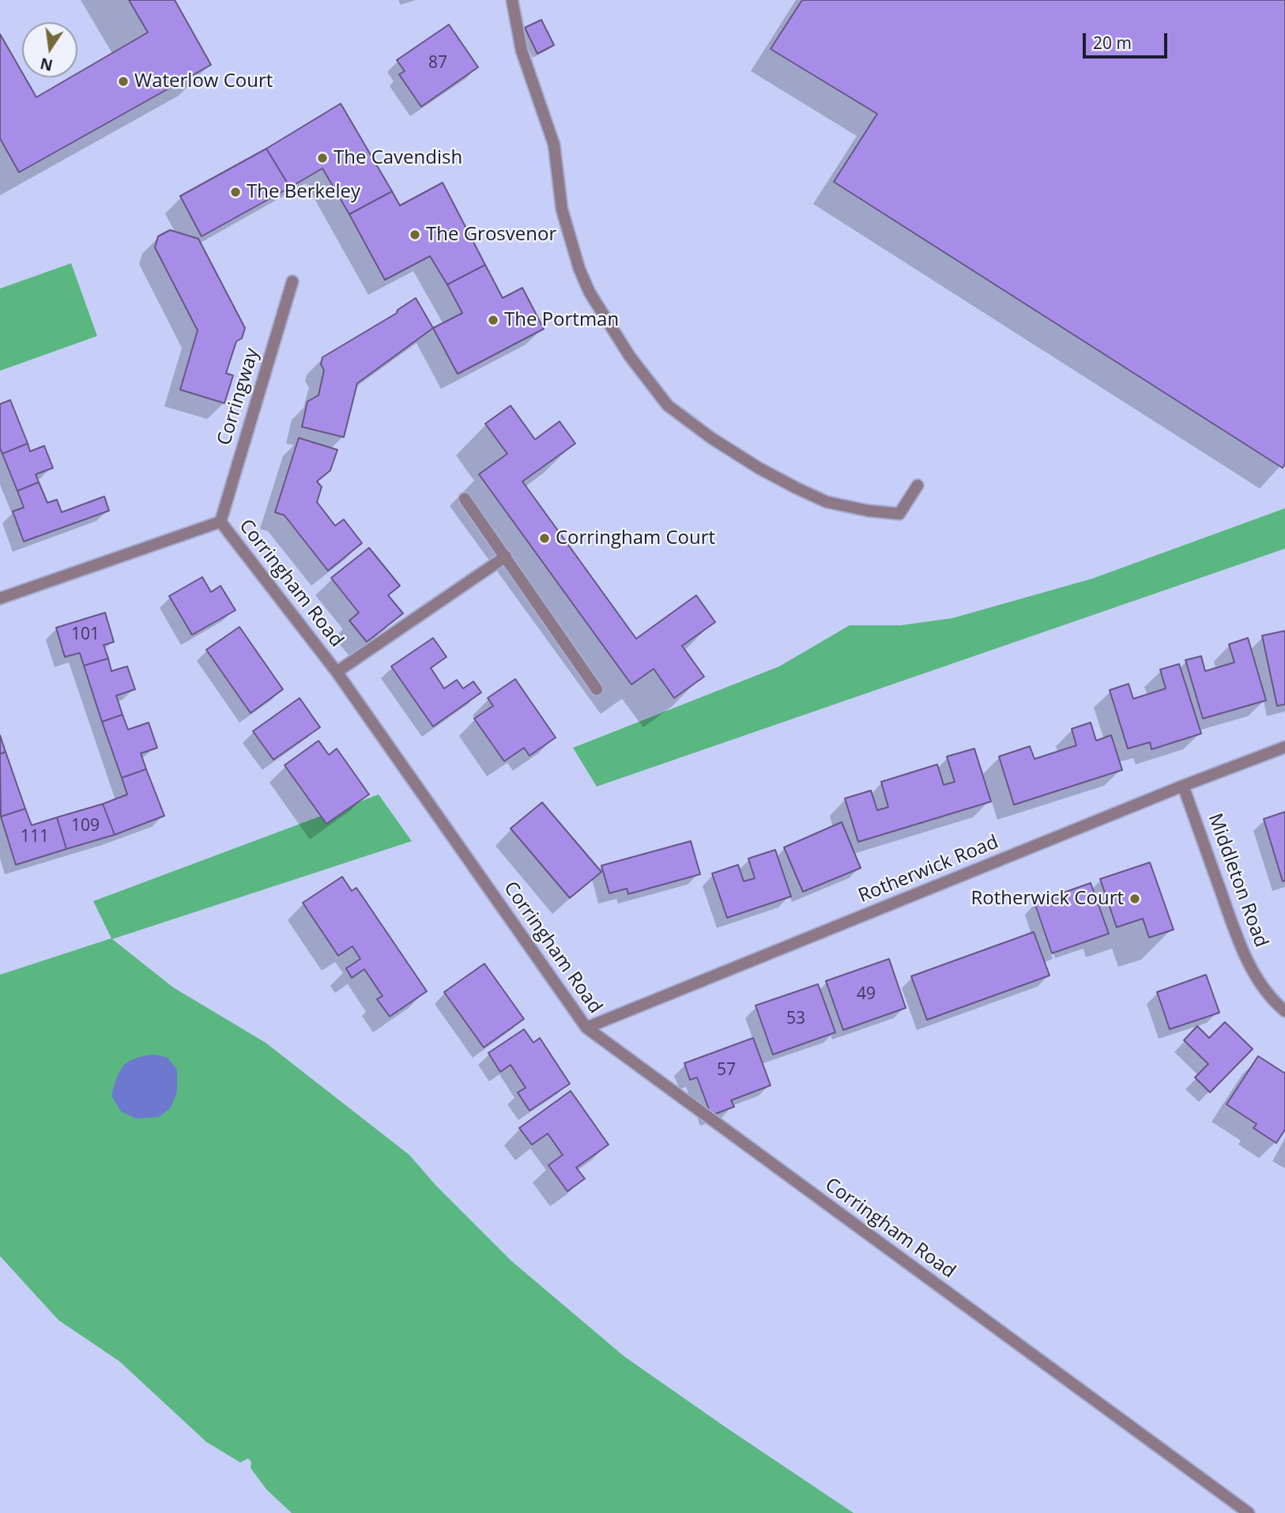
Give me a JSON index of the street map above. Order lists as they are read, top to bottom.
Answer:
{
  "streets": {
    "street": [
      "Corringway",
      "Corringham Road",
      "Rotherwick Road",
      "Middleton Road"
    ]
  },
  "crossings": [
    ["Corringway", "Corringham Road"],
    ["Corringham Road", "Rotherwick Road"],
    ["Rotherwick Road", "Middleton Road"]
  ],
  "places": [
    "Waterlow Court",
    "The Cavendish",
    "The Berkeley",
    "The Grosvenor",
    "The Portman",
    "Corringham Court",
    "Rotherwick Court"
  ],
  "house_numbers": [
    "87",
    "101",
    "109",
    "111",
    "49",
    "53",
    "57"
  ],
  "scale_bar": "20 m",
  "north": "bottom"
}
